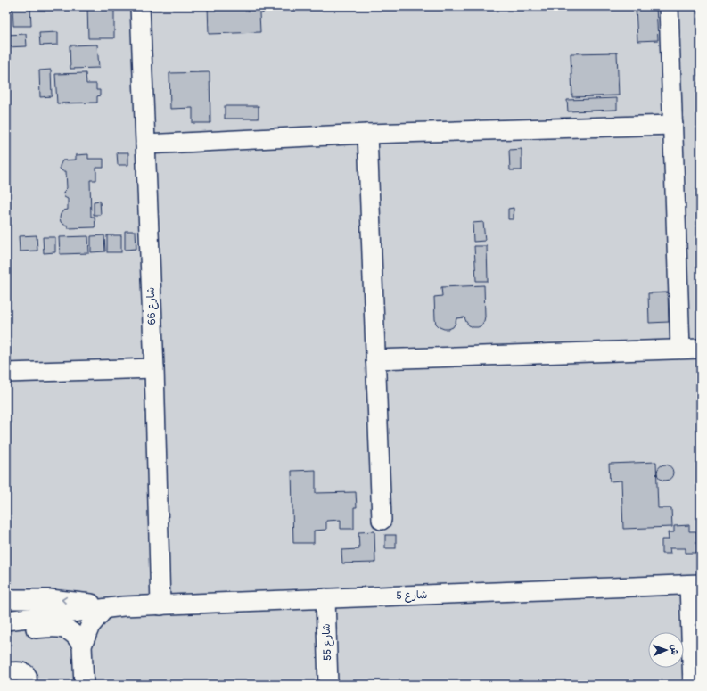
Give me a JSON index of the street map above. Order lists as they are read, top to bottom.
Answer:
{
  "streets": {
    "street": ["شارع 66", "شارع 5", "شارع 55"]
  },
  "crossings": [
    ["شارع 66", "شارع 5"],
    ["شارع 5", "شارع 55"]
  ],
  "north": "right"
}
